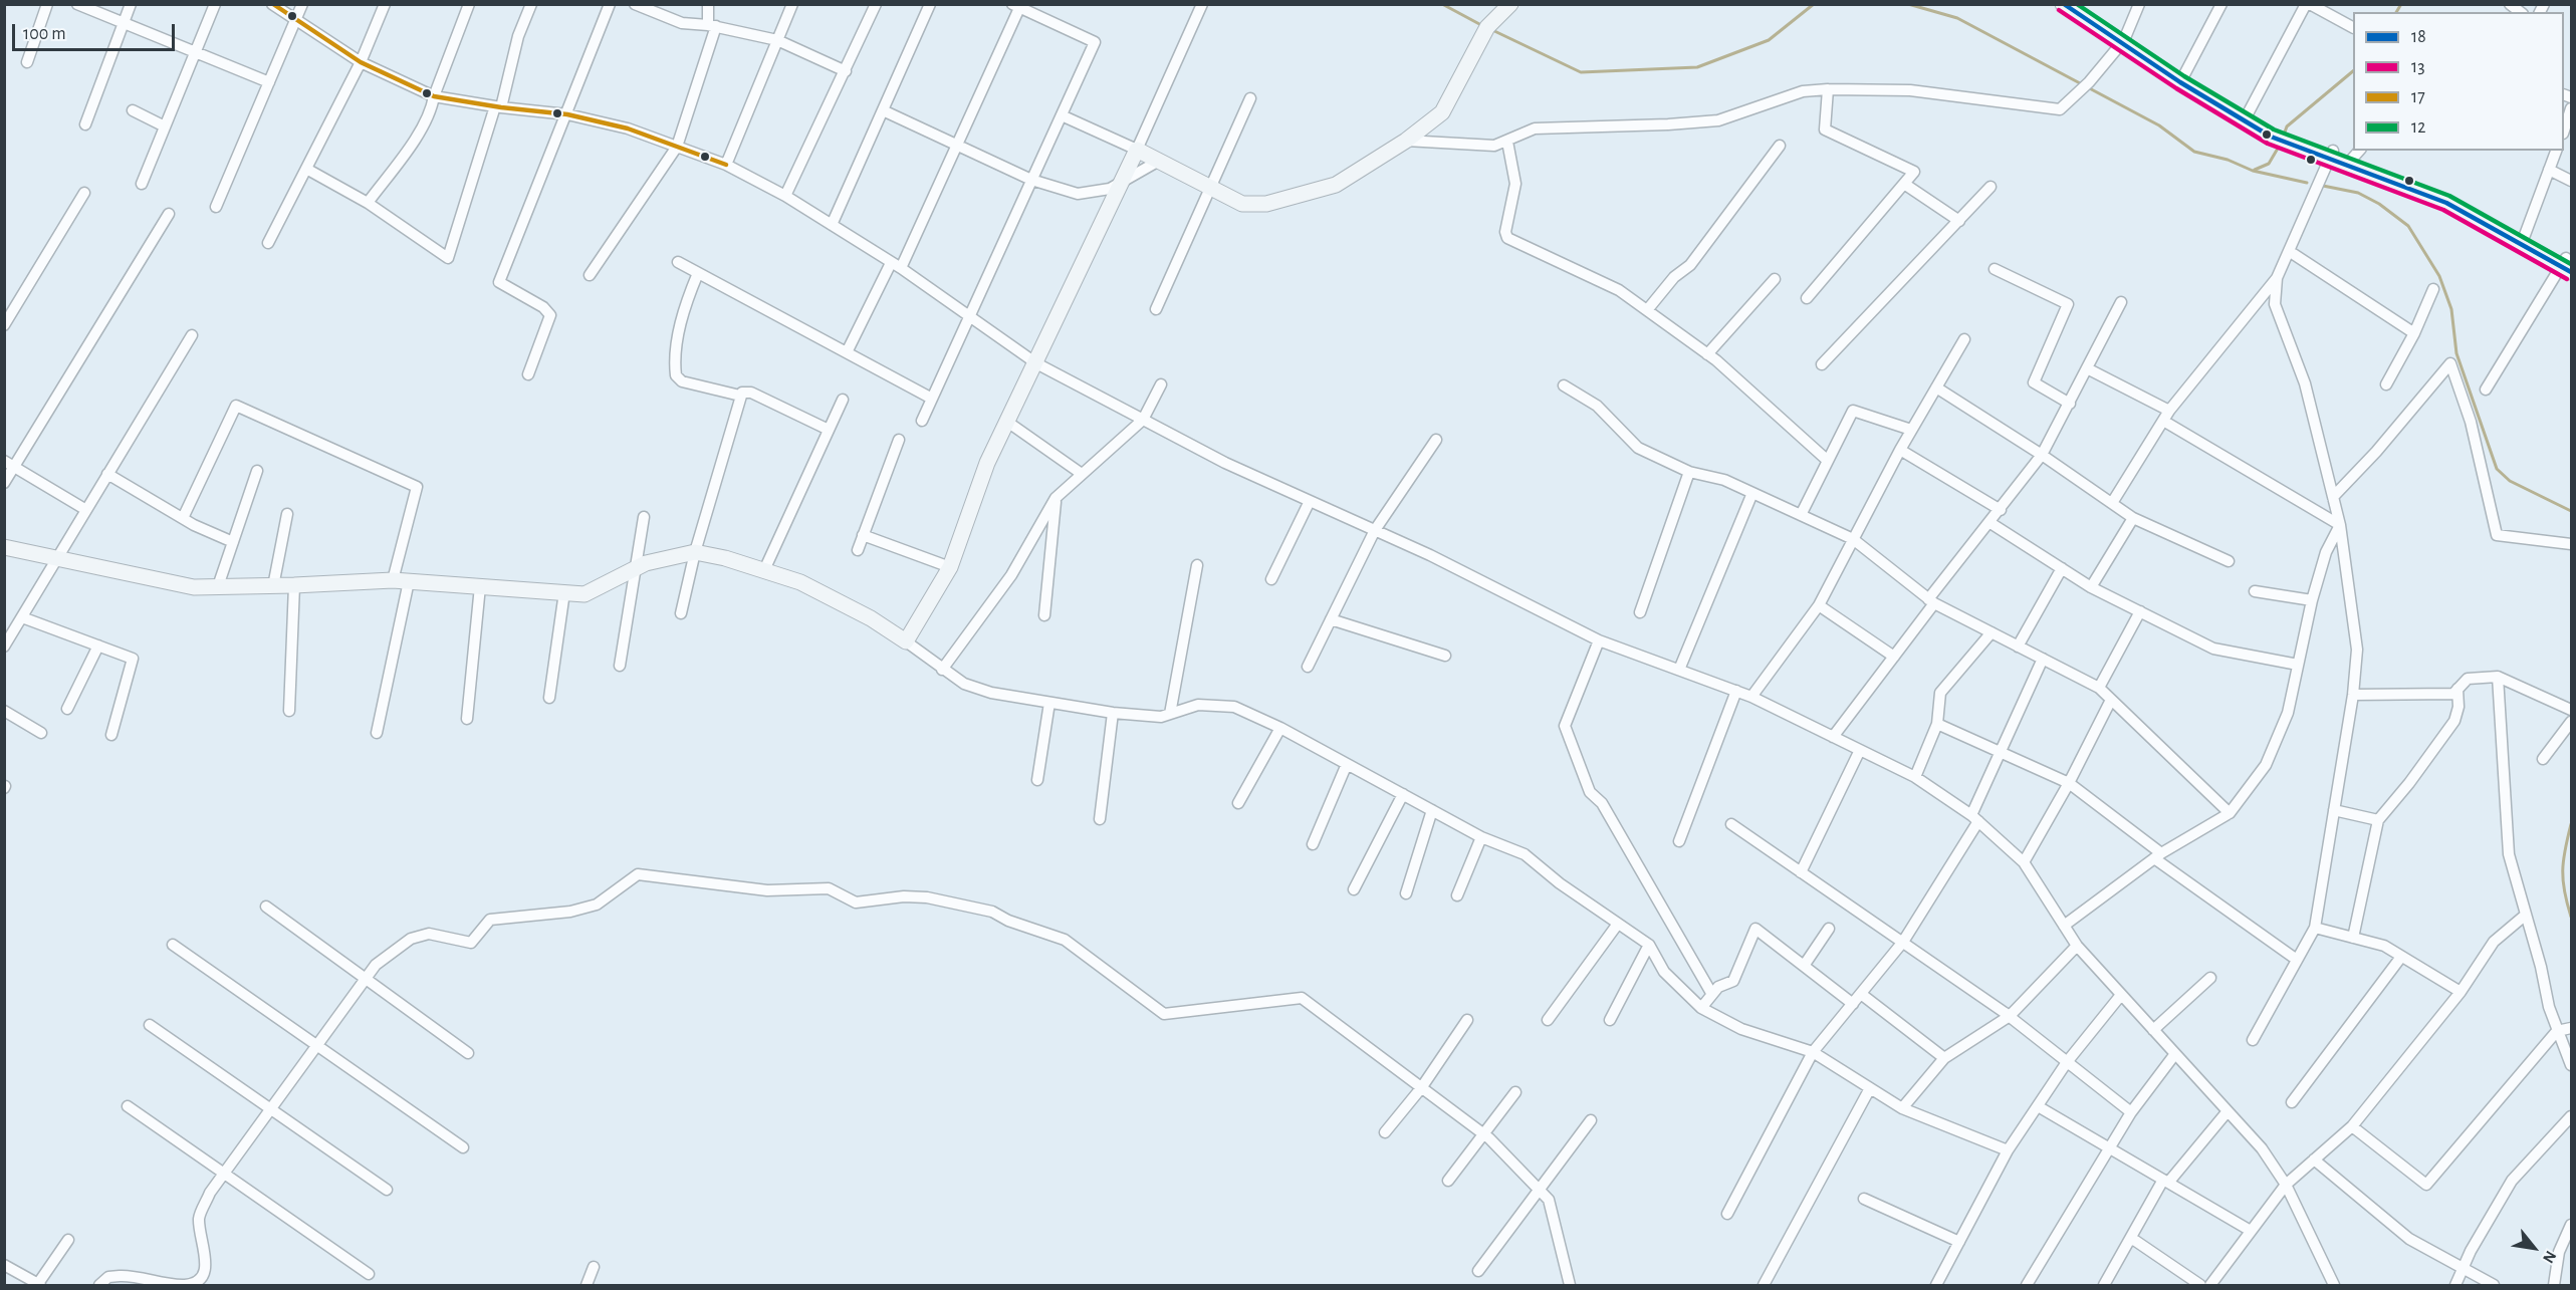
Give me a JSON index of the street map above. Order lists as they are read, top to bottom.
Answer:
{
  "lines": [
    "transit line 18",
    "transit line 17",
    "transit line 12",
    "transit line 13"
  ],
  "legend": [
    "18",
    "13",
    "17",
    "12"
  ],
  "scale_bar": "100 m",
  "north": "bottom right"
}
